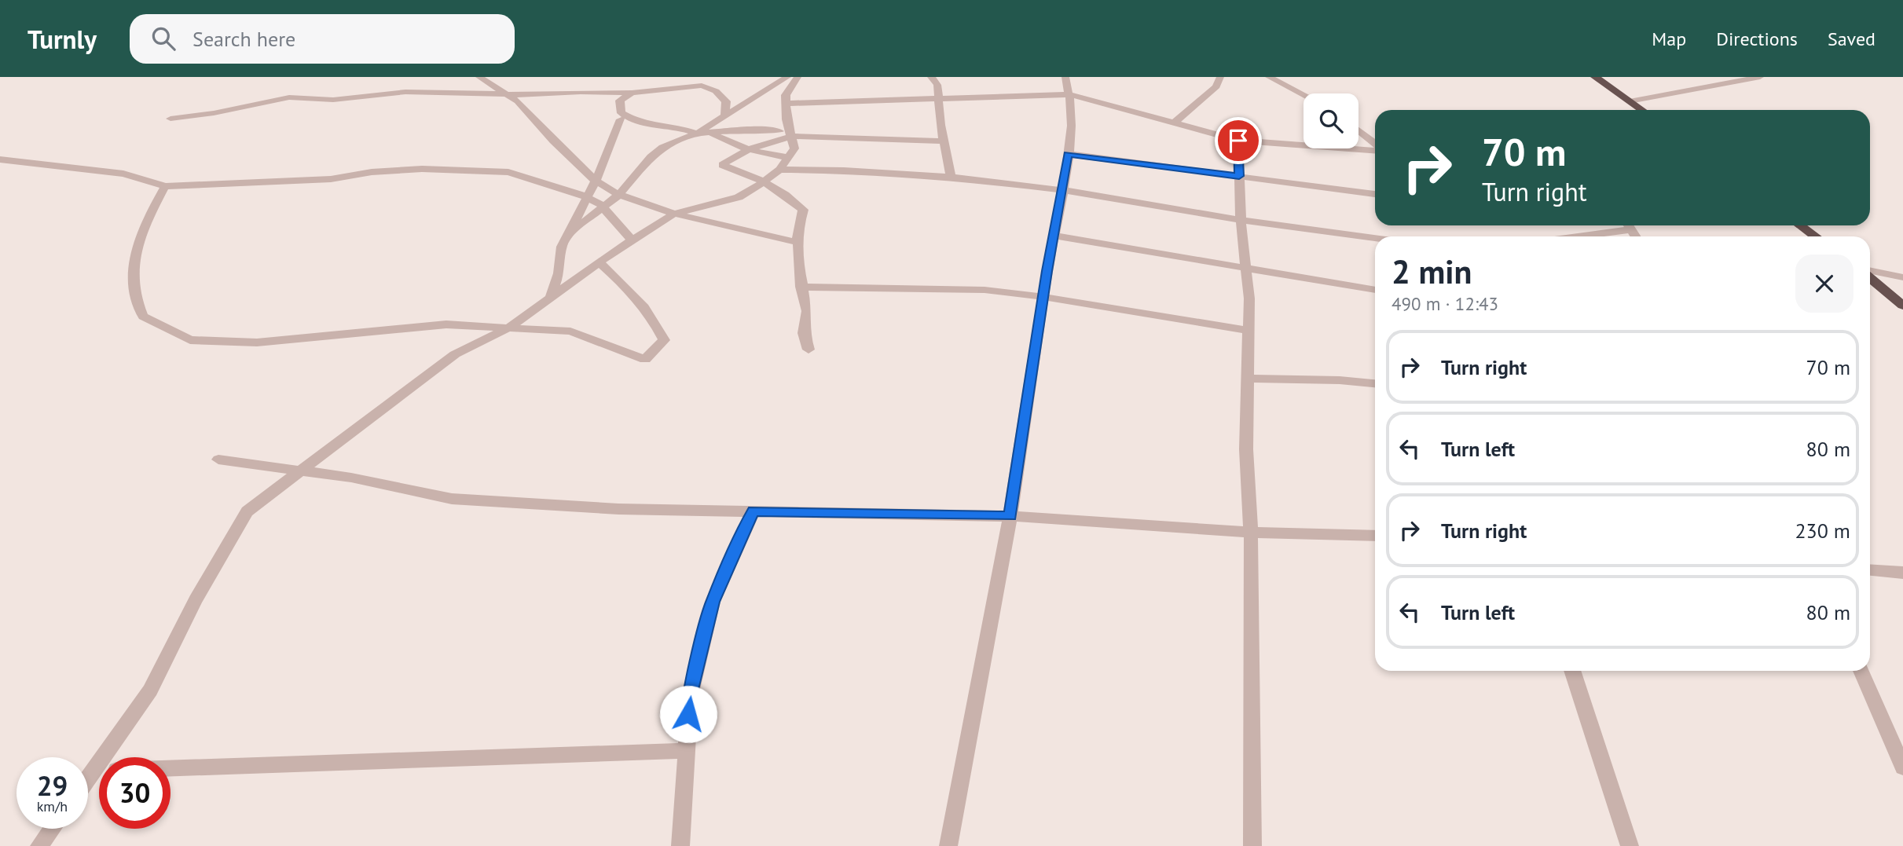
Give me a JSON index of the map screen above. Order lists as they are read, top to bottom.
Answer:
{
  "page": {
    "header": "Turnly",
    "search": "Search here",
    "nav": ["Map", "Directions", "Saved"],
    "turn": ["70 m", "Turn right"],
    "heading": ["2 min", "490 m · 12:43"],
    "list": [
      {
        "name": "Turn right",
        "value": "70 m"
      },
      {
        "name": "Turn left",
        "value": "80 m"
      },
      {
        "name": "Turn right",
        "value": "230 m"
      },
      {
        "name": "Turn left",
        "value": "80 m"
      }
    ],
    "speed": "29 km/h",
    "limit": "30"
  }
}
